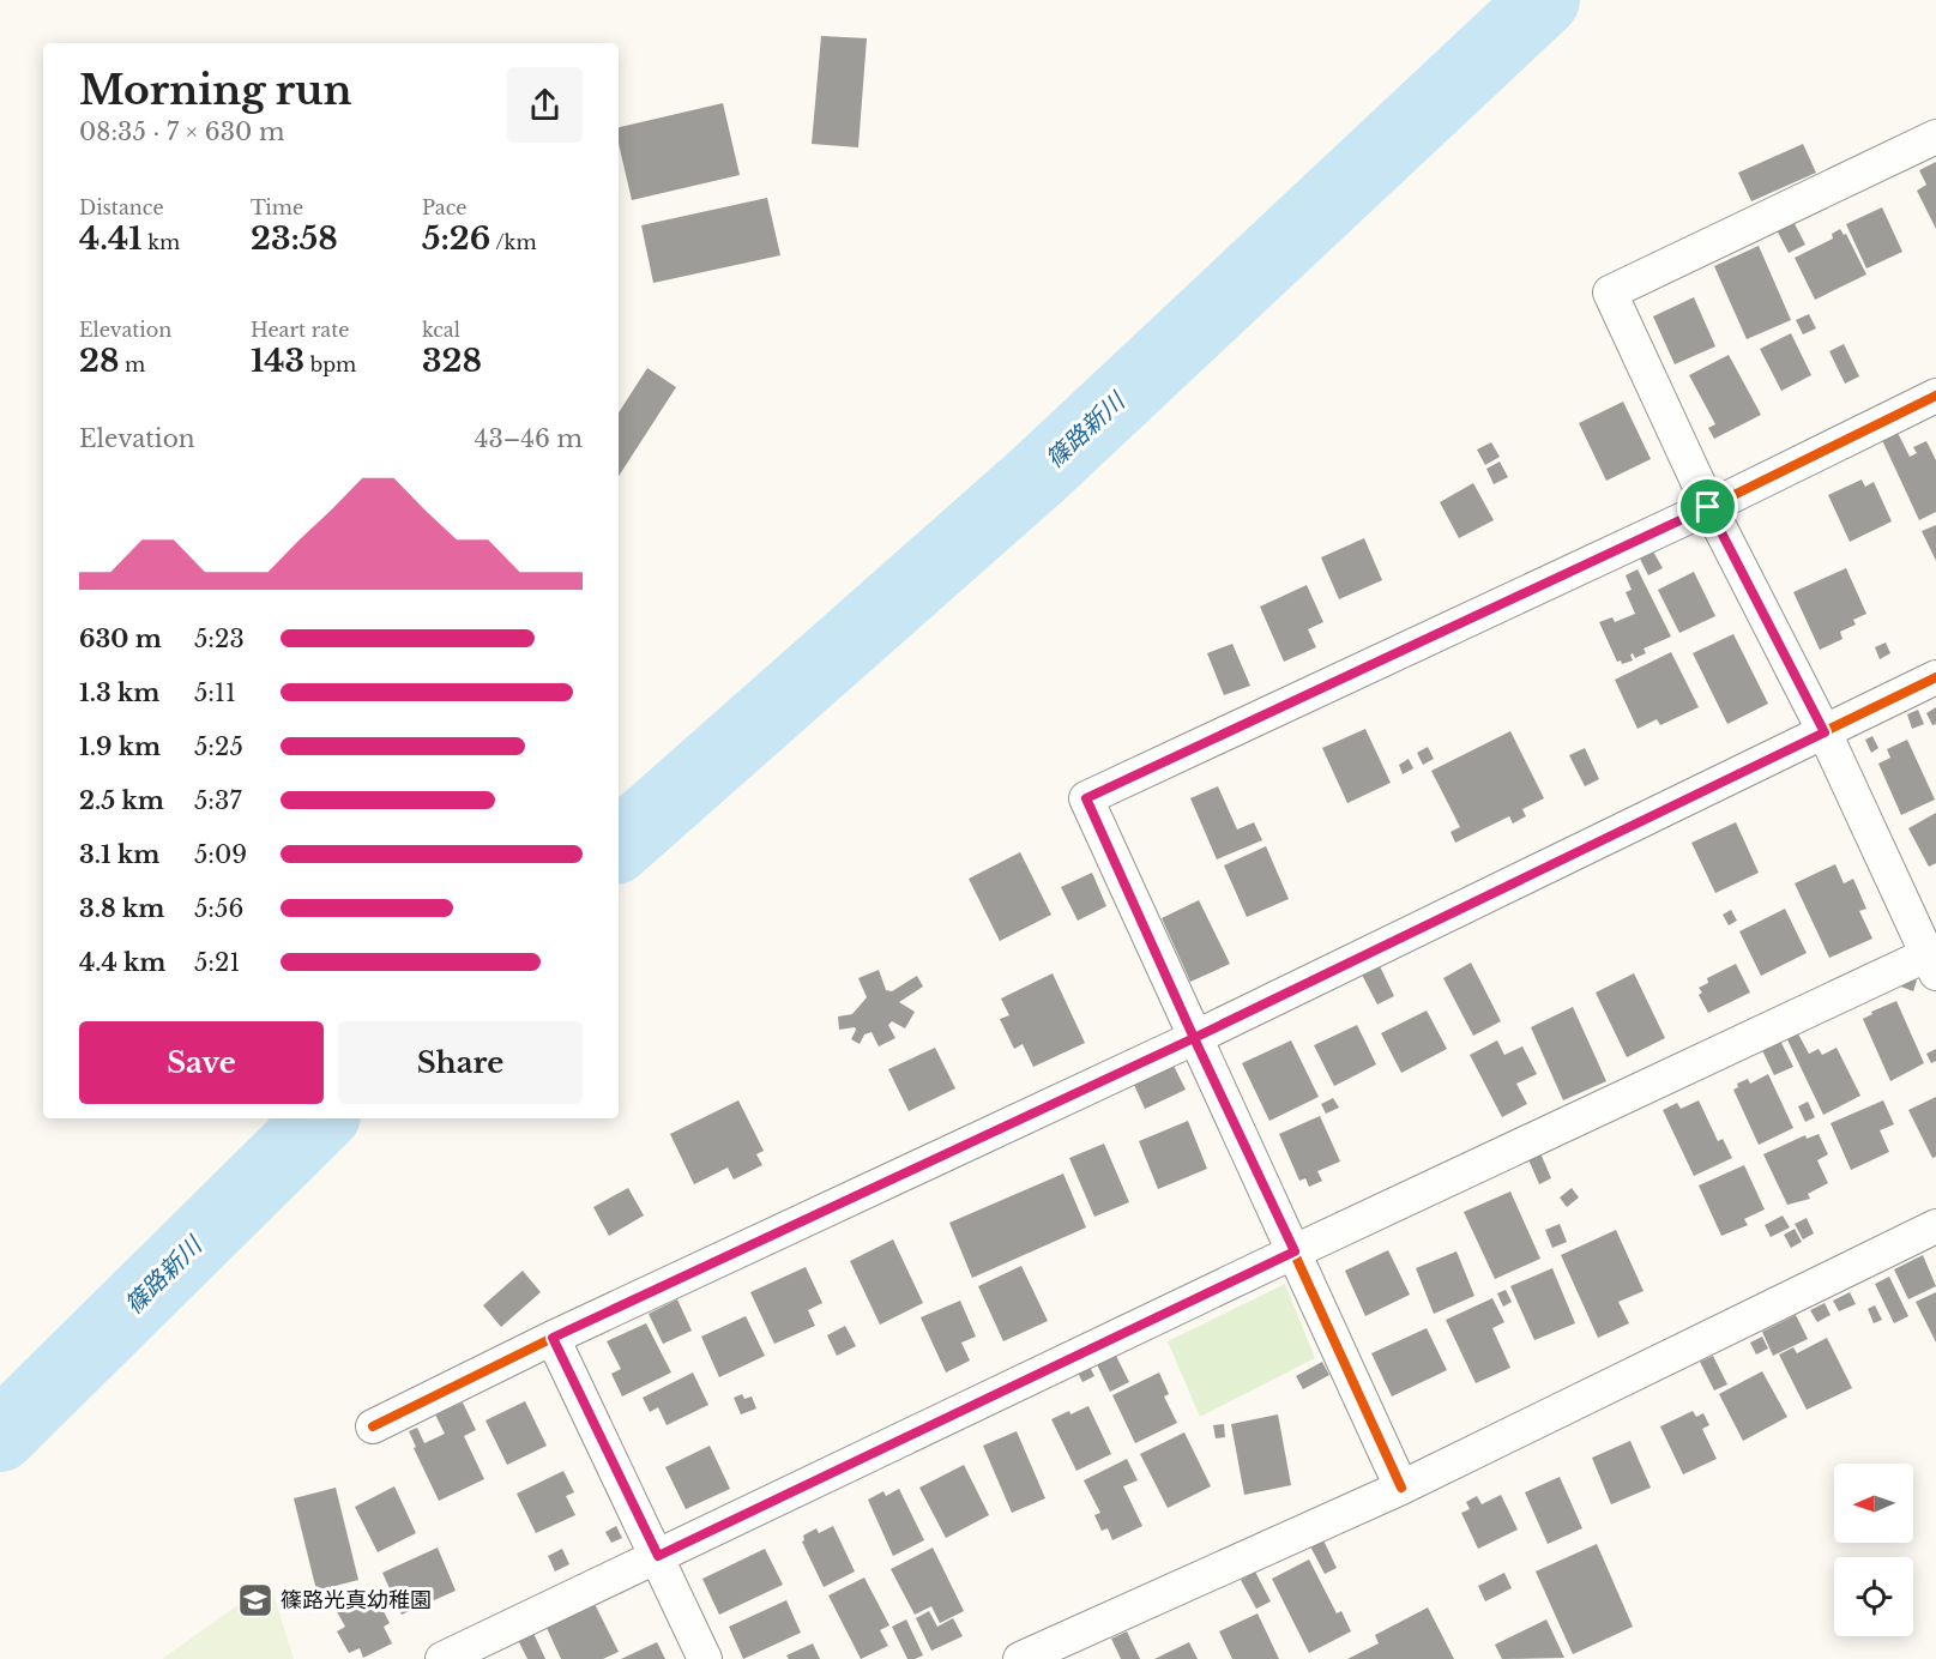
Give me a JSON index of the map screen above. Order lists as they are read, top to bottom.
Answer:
{
  "water": ["篠路新川"],
  "places": {
    "school or university": ["篠路光真幼稚園"]
  },
  "north": "left",
  "page": {
    "heading": ["Morning run", "08:35 · 7 × 630 m"],
    "stats": [
      ["Distance", "4.41 km"],
      ["Time", "23:58"],
      ["Pace", "5:26 /km"],
      ["Elevation", "28 m"],
      ["Heart rate", "143 bpm"],
      ["kcal", "328"]
    ],
    "chart": ["Elevation", "43–46 m"],
    "list": [
      {
        "name": "630 m",
        "note": "5:23"
      },
      {
        "name": "1.3 km",
        "note": "5:11"
      },
      {
        "name": "1.9 km",
        "note": "5:25"
      },
      {
        "name": "2.5 km",
        "note": "5:37"
      },
      {
        "name": "3.1 km",
        "note": "5:09"
      },
      {
        "name": "3.8 km",
        "note": "5:56"
      },
      {
        "name": "4.4 km",
        "note": "5:21"
      }
    ],
    "buttons": ["Save", "Share"]
  }
}
